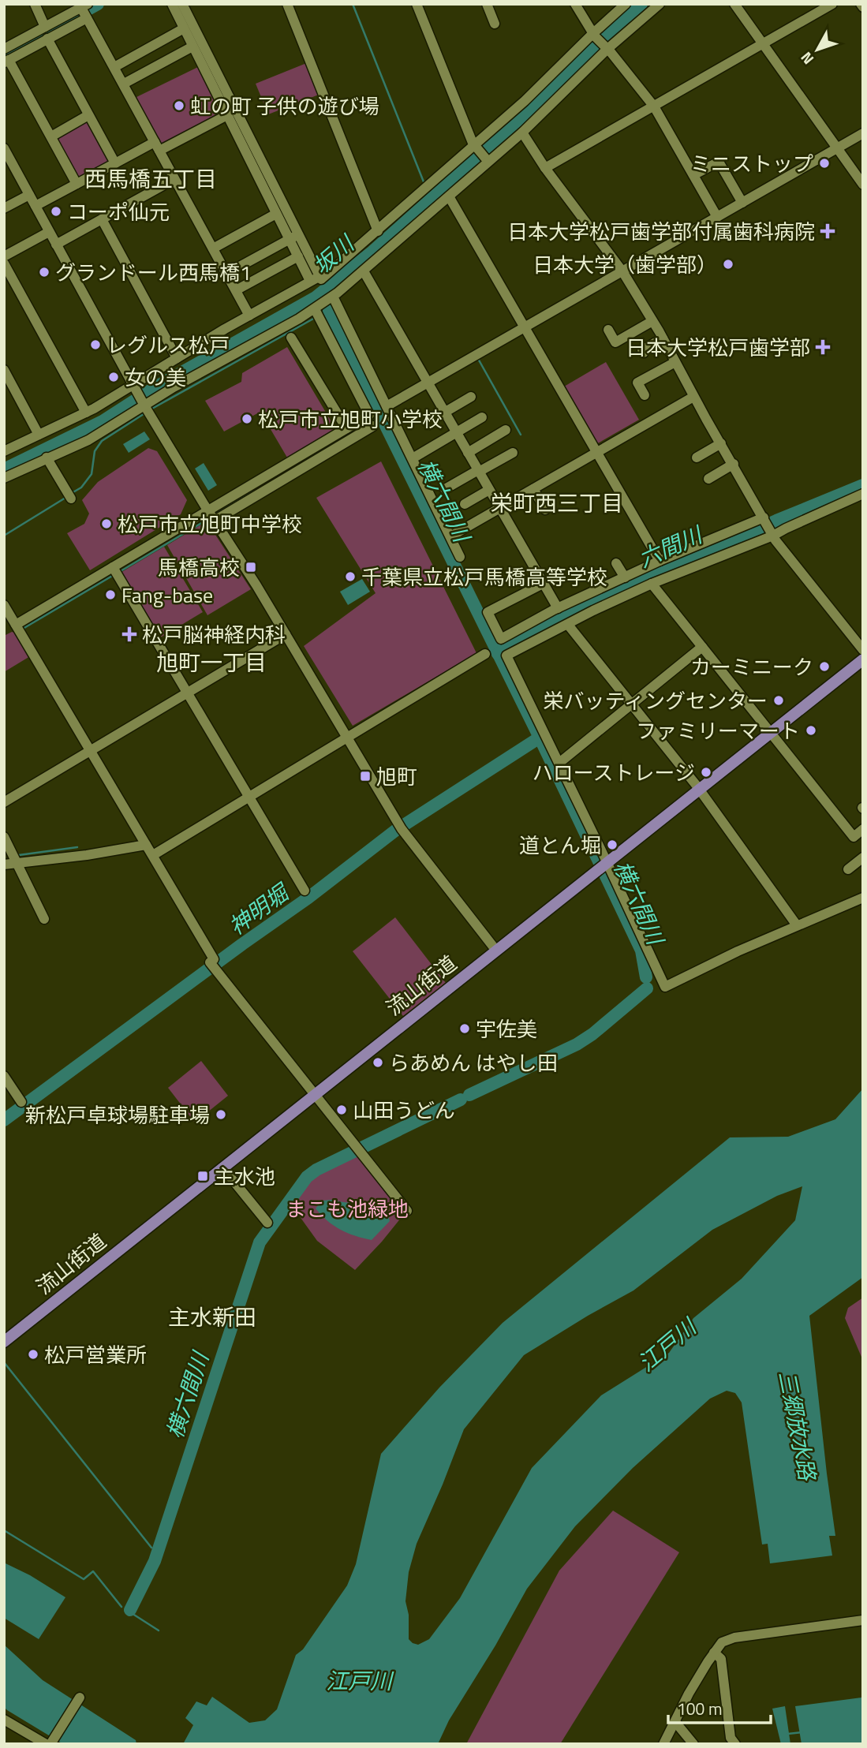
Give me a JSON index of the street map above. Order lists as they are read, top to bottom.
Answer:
{
  "streets": {
    "main road": ["流山街道"]
  },
  "districts": [
    "西馬橋五丁目",
    "栄町西三丁目",
    "旭町一丁目",
    "主水新田"
  ],
  "water": [
    "坂川",
    "横六間川",
    "六間川",
    "神明堀",
    "江戸川",
    "三郷放水路"
  ],
  "parks": ["まこも池緑地"],
  "places": {
    "other": [
      "虹の町 子供の遊び場",
      "ミニストップ",
      "コーポ仙元",
      "日本大学（歯学部）",
      "グランドール西馬橋1",
      "レグルス松戸",
      "女の美",
      "松戸市立旭町小学校",
      "松戸市立旭町中学校",
      "千葉県立松戸馬橋高等学校",
      "Fang-base",
      "カーミニーク",
      "栄バッティングセンター",
      "ファミリーマート",
      "ハローストレージ",
      "道とん堀",
      "宇佐美",
      "らあめん はやし田",
      "山田うどん",
      "新松戸卓球場駐車場",
      "松戸営業所"
    ],
    "health": ["日本大学松戸歯学部付属歯科病院", "日本大学松戸歯学部", "松戸脳神経内科"],
    "transit": ["馬橋高校", "旭町", "主水池"]
  },
  "scale_bar": "100 m",
  "north": "bottom left"
}
